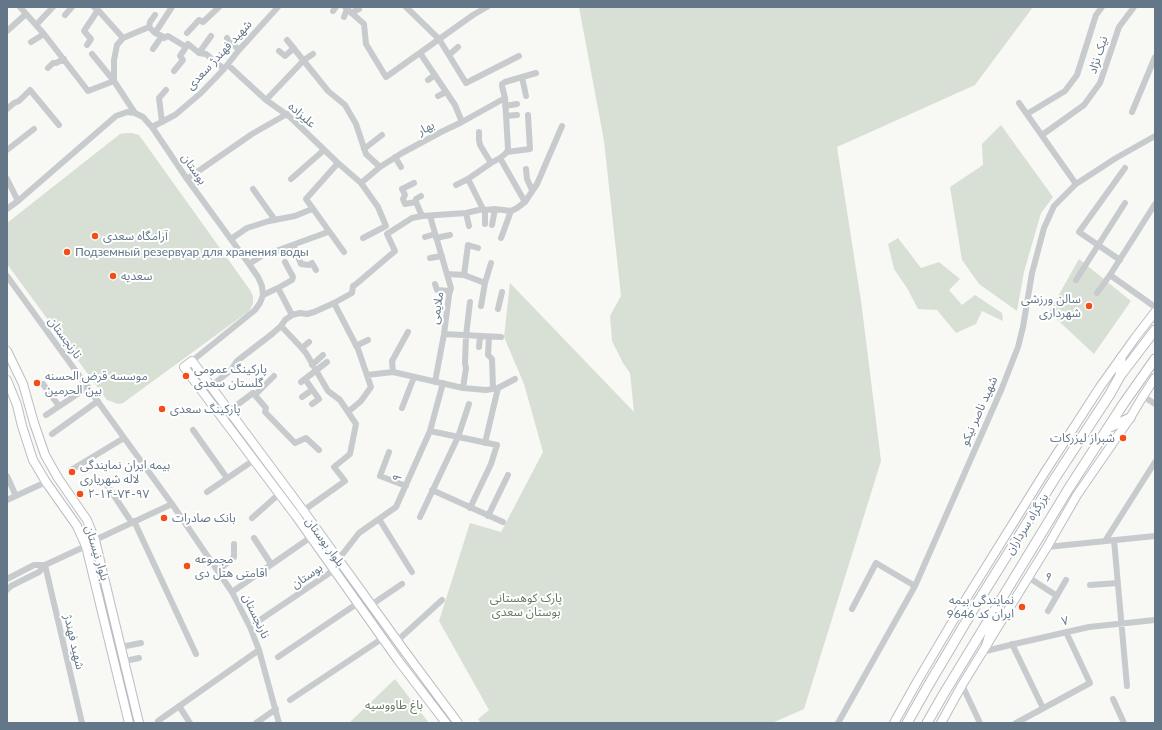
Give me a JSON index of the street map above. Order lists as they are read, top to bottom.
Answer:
{
  "streets": {
    "highway": ["بزرگراه سرداران"],
    "main road": ["بلوار بوستان", "بلوار نیستان"],
    "street": [
      "شهید فهندژ سعدی",
      "نیک نژاد",
      "علیزاده",
      "بهار",
      "بوستان",
      "ملایمی",
      "نارنجستان",
      "شهید ناصر نیکو",
      "۹",
      "۷",
      "شهید فهندژ"
    ]
  },
  "crossings": [
    ["شهید فهندژ سعدی", "علیزاده"],
    ["شهید فهندژ سعدی", "بوستان"],
    ["علیزاده", "بهار"],
    ["بوستان", "بلوار بوستان"],
    ["۹", "بلوار بوستان"]
  ],
  "parks": ["پارک کوهستانی بوستان سعدی", "باغ طاووسیه"],
  "places": [
    "آرامگاه سعدی",
    "Подземный резервуар для хранения воды",
    "سعدیه",
    "سالن ورزشی شهرداری",
    "پارکینگ عمومی گلستان سعدی",
    "موسسه قرض الحسنه بین الحرمین",
    "پارکینگ سعدی",
    "شبراز لیزرکات",
    "بیمه ایران نمایندگی لاله شهریاری",
    "۲-۱۴-۷۴-۹۷",
    "بانک صادرات",
    "مجموعه اقامتی هتل دی",
    "نمایندگی بیمه ایران کد 9646"
  ]
}
